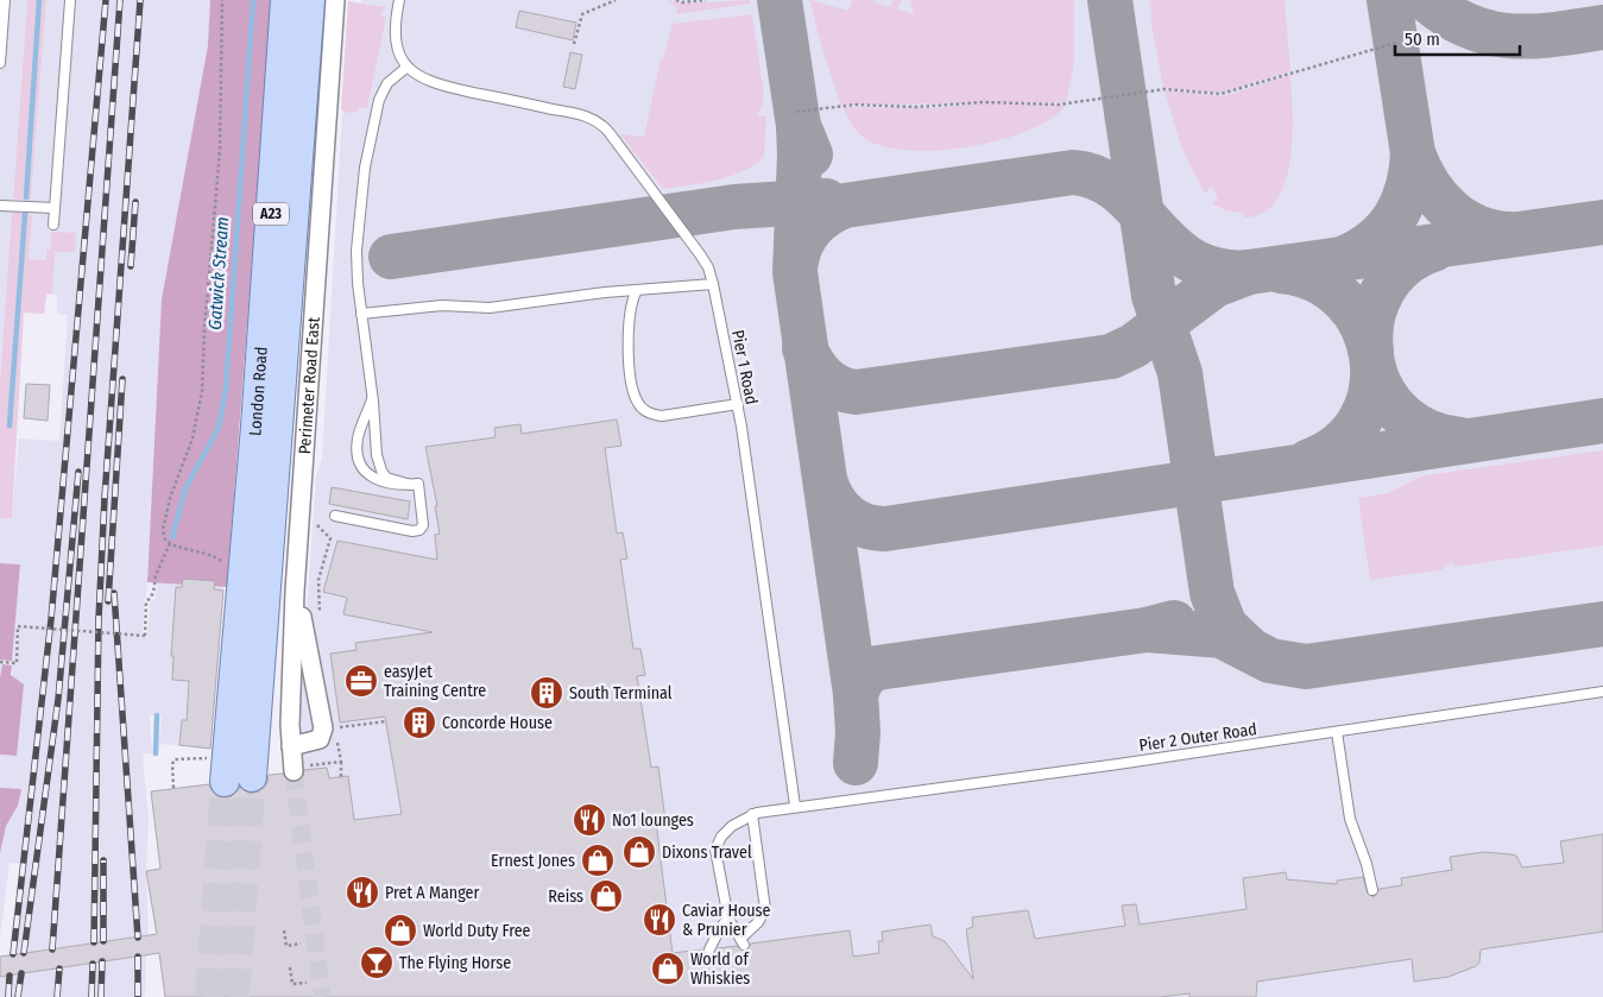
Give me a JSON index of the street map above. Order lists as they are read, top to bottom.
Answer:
{
  "streets": {
    "main road": ["A23", "London Road"],
    "street": ["Perimeter Road East"],
    "lane": ["Pier 1 Road", "Pier 2 Outer Road"]
  },
  "crossings": [
    ["Pier 1 Road", "Pier 2 Outer Road"]
  ],
  "water": ["Gatwick Stream"],
  "places": {
    "office": ["easyJet Training Centre"],
    "building": ["South Terminal", "Concorde House"],
    "restaurant": ["No1 lounges", "Pret A Manger", "Caviar House & Prunier"],
    "shop": [
      "Dixons Travel",
      "Ernest Jones",
      "Reiss",
      "World Duty Free",
      "World of Whiskies"
    ],
    "bar": ["The Flying Horse"]
  },
  "scale_bar": "50 m"
}
